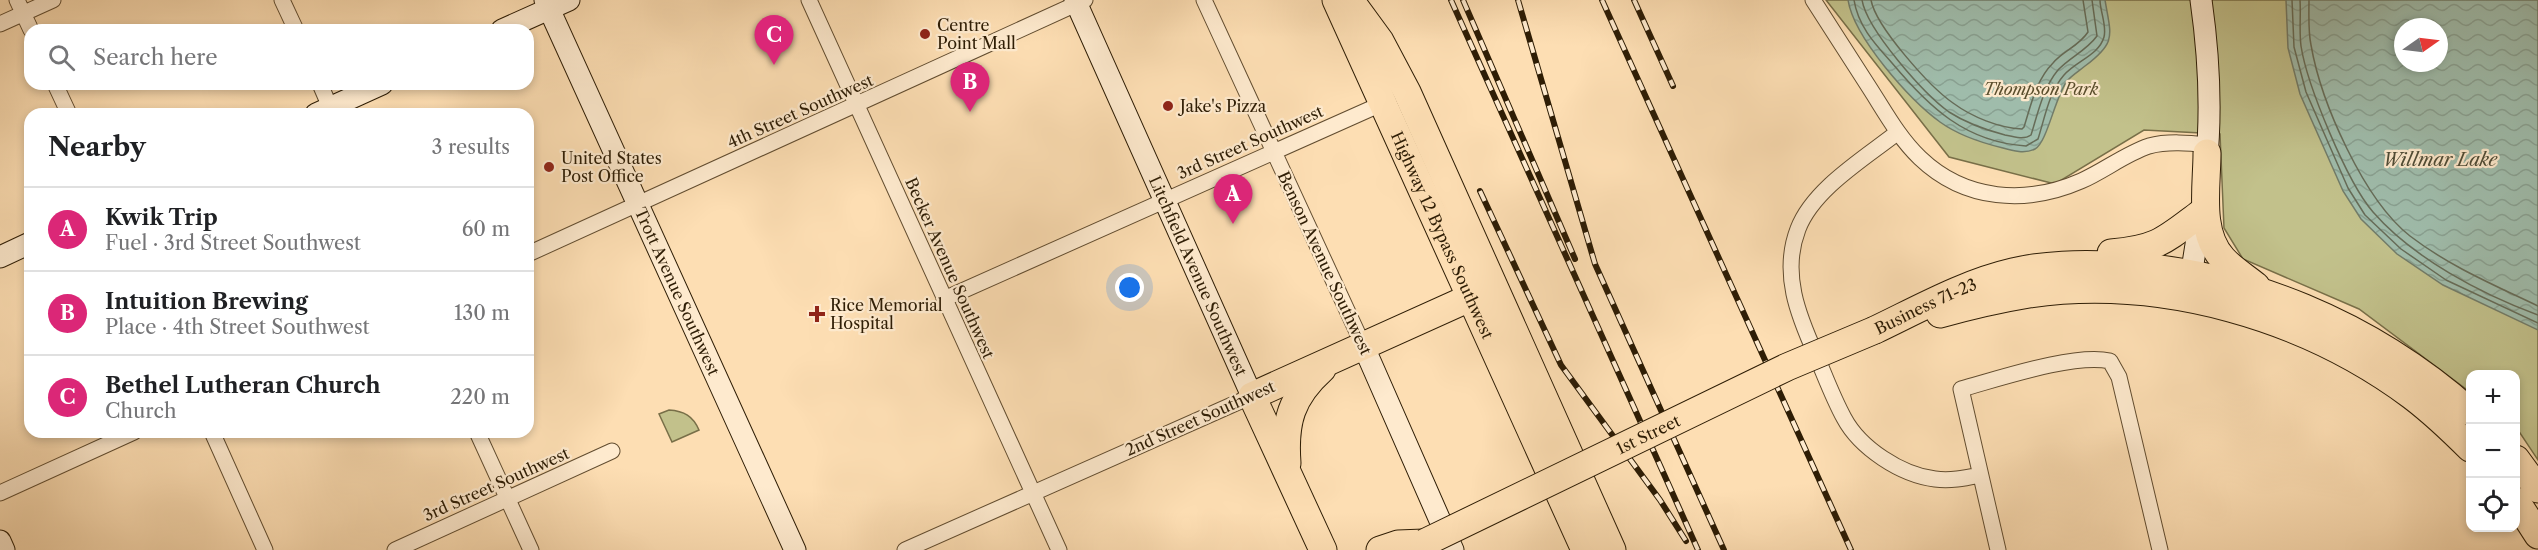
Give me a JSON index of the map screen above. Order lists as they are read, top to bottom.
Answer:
{
  "streets": {
    "highway": [
      "Highway 12 Bypass Southwest",
      "Litchfield Avenue Southwest",
      "Business 71-23",
      "2nd Street Southwest",
      "1st Street"
    ],
    "street": [
      "4th Street Southwest",
      "3rd Street Southwest",
      "Benson Avenue Southwest",
      "Becker Avenue Southwest",
      "Trott Avenue Southwest"
    ]
  },
  "crossings": [
    ["4th Street Southwest", "Becker Avenue Southwest"],
    ["4th Street Southwest", "Litchfield Avenue Southwest"],
    ["4th Street Southwest", "Trott Avenue Southwest"],
    ["3rd Street Southwest", "Highway 12 Bypass Southwest"],
    ["3rd Street Southwest", "Benson Avenue Southwest"],
    ["3rd Street Southwest", "Becker Avenue Southwest"],
    ["3rd Street Southwest", "Litchfield Avenue Southwest"],
    ["Highway 12 Bypass Southwest", "2nd Street Southwest"],
    ["Benson Avenue Southwest", "2nd Street Southwest"],
    ["Benson Avenue Southwest", "1st Street"],
    ["Becker Avenue Southwest", "2nd Street Southwest"],
    ["Litchfield Avenue Southwest", "2nd Street Southwest"],
    ["Business 71-23", "1st Street"]
  ],
  "water": ["Willmar Lake"],
  "parks": ["Thompson Park"],
  "places": {
    "other": ["Centre Point Mall", "Jake's Pizza", "United States Post Office"],
    "health": ["Rice Memorial Hospital"]
  },
  "north": "right",
  "page": {
    "pins": ["C", "B", "A"],
    "search": "Search here",
    "heading": ["Nearby", "3 results"],
    "list": [
      {
        "mark": "A",
        "name": "Kwik Trip",
        "note": "Fuel · 3rd Street Southwest",
        "value": "60 m"
      },
      {
        "mark": "B",
        "name": "Intuition Brewing",
        "note": "Place · 4th Street Southwest",
        "value": "130 m"
      },
      {
        "mark": "C",
        "name": "Bethel Lutheran Church",
        "note": "Church",
        "value": "220 m"
      }
    ],
    "map_buttons": ["+", "−"]
  }
}
